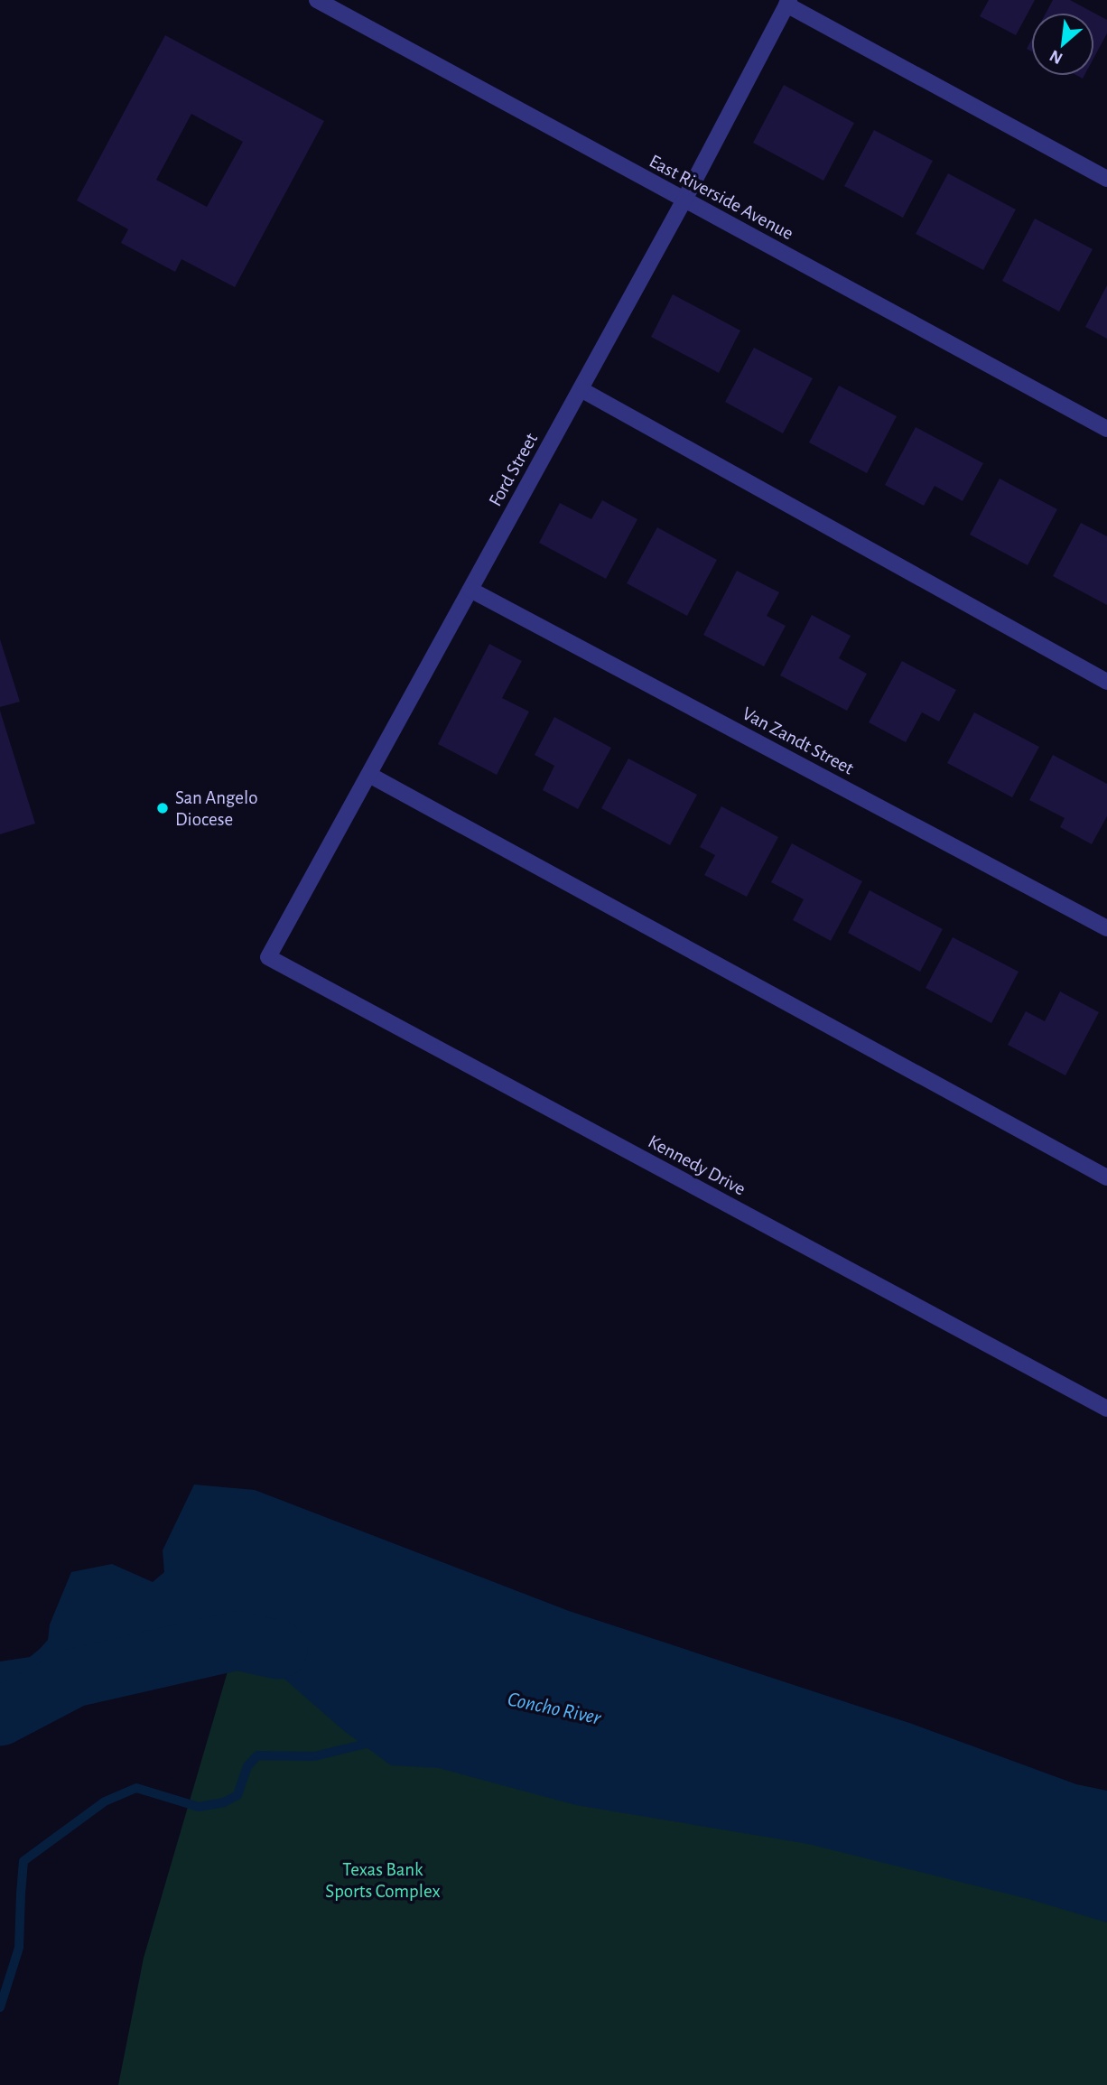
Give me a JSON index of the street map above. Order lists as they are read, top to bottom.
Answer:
{
  "streets": {
    "street": [
      "East Riverside Avenue",
      "Ford Street",
      "Van Zandt Street",
      "Kennedy Drive"
    ]
  },
  "crossings": [
    ["East Riverside Avenue", "Ford Street"],
    ["Ford Street", "Van Zandt Street"],
    ["Ford Street", "Kennedy Drive"]
  ],
  "water": ["Concho River"],
  "parks": ["Texas Bank Sports Complex"],
  "places": ["San Angelo Diocese"],
  "north": "bottom left"
}
